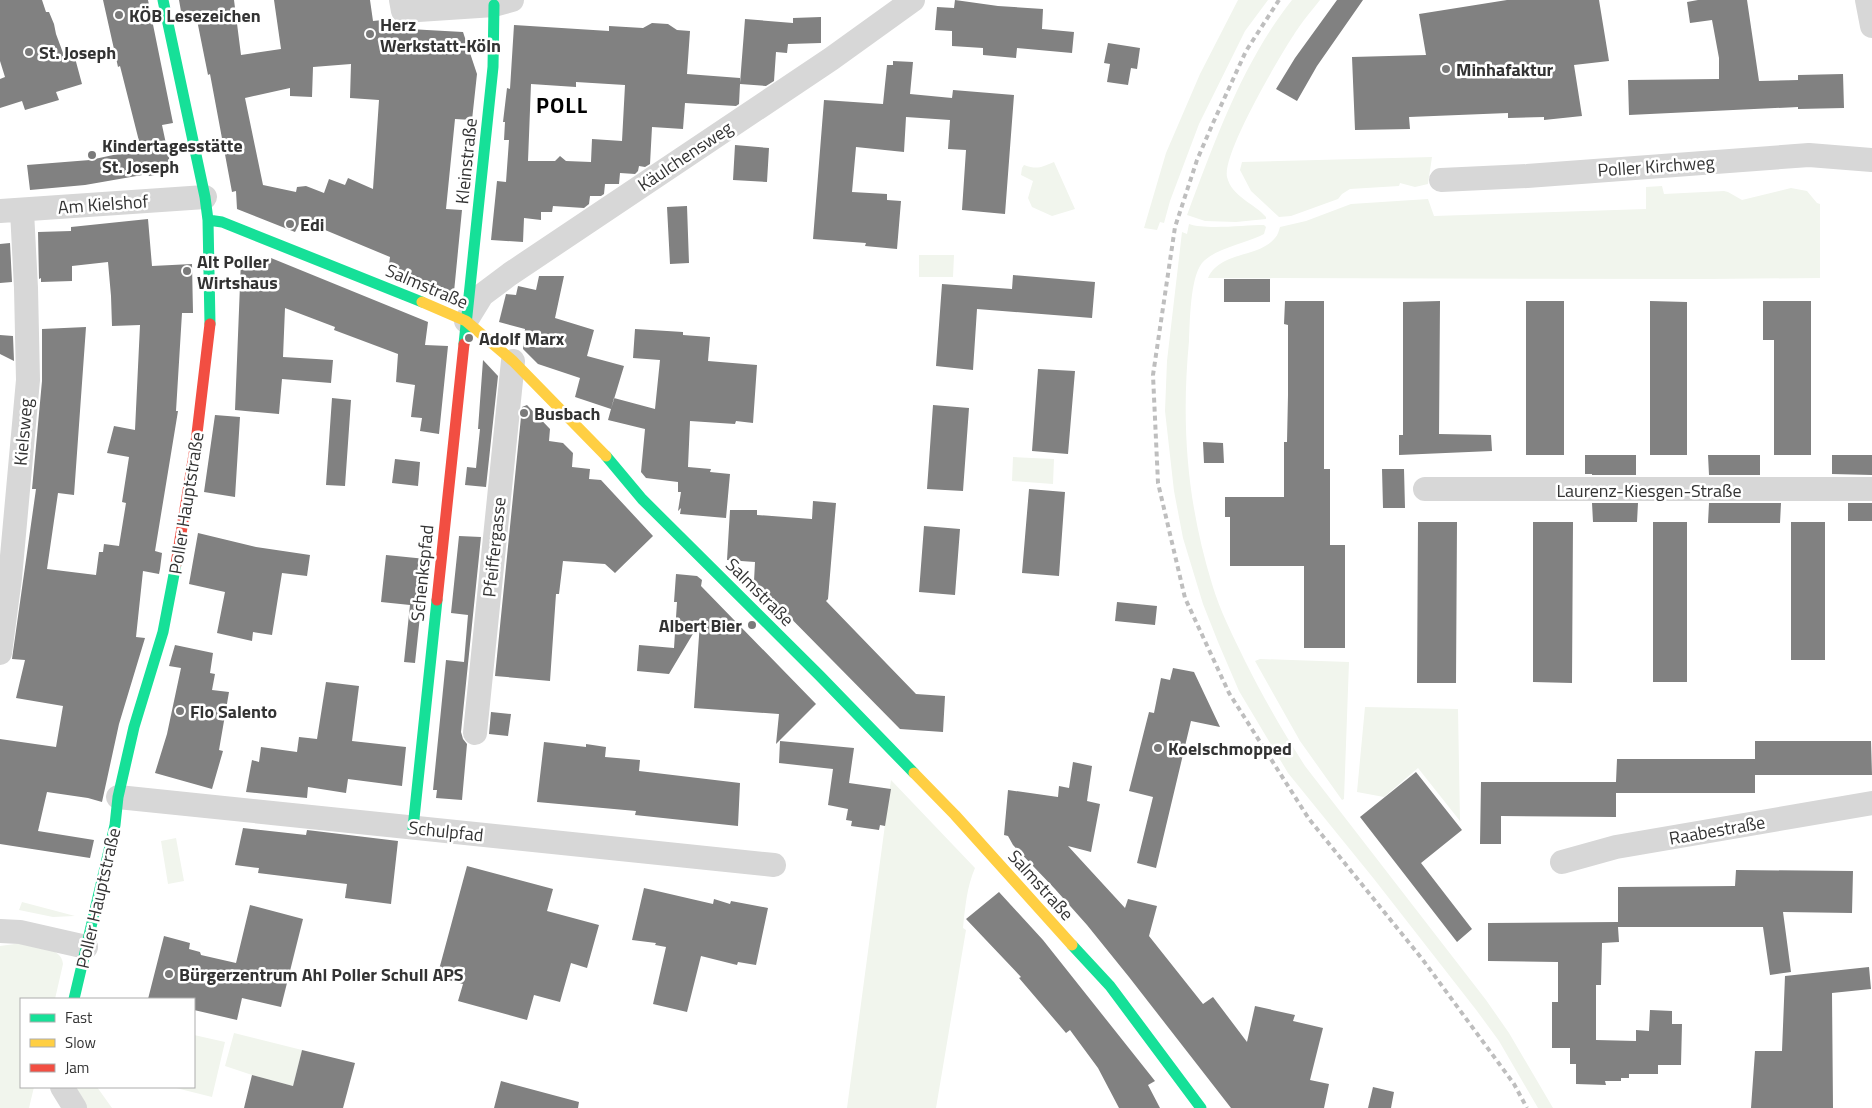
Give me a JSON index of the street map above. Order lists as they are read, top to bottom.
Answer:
{
  "streets": {
    "street": [
      "Käulchensweg",
      "Kleinstraße",
      "Poller Kirchweg",
      "Am Kielshof",
      "Salmstraße",
      "Kielsweg",
      "Laurenz-Kiesgen-Straße",
      "Poller Hauptstraße",
      "Pfeiffergasse",
      "Schenkspfad",
      "Raabestraße",
      "Schulpfad"
    ]
  },
  "crossings": [
    ["Käulchensweg", "Kleinstraße"],
    ["Käulchensweg", "Salmstraße"],
    ["Käulchensweg", "Schenkspfad"],
    ["Kleinstraße", "Salmstraße"],
    ["Kleinstraße", "Schenkspfad"],
    ["Am Kielshof", "Salmstraße"],
    ["Am Kielshof", "Kielsweg"],
    ["Am Kielshof", "Poller Hauptstraße"],
    ["Salmstraße", "Poller Hauptstraße"],
    ["Salmstraße", "Pfeiffergasse"],
    ["Salmstraße", "Schenkspfad"],
    ["Poller Hauptstraße", "Schulpfad"],
    ["Schenkspfad", "Schulpfad"]
  ],
  "districts": ["POLL"],
  "places": [
    "KÖB Lesezeichen",
    "Herz Werkstatt-Köln",
    "St. Joseph",
    "Minhafaktur",
    "Kindertagesstätte St. Joseph",
    "Edi",
    "Alt Poller Wirtshaus",
    "Adolf Marx",
    "Busbach",
    "Albert Bier",
    "Flo Salento",
    "Koelschmopped",
    "Bürgerzentrum Ahl Poller Schull APS"
  ],
  "legend": ["Fast", "Slow", "Jam"]
}
